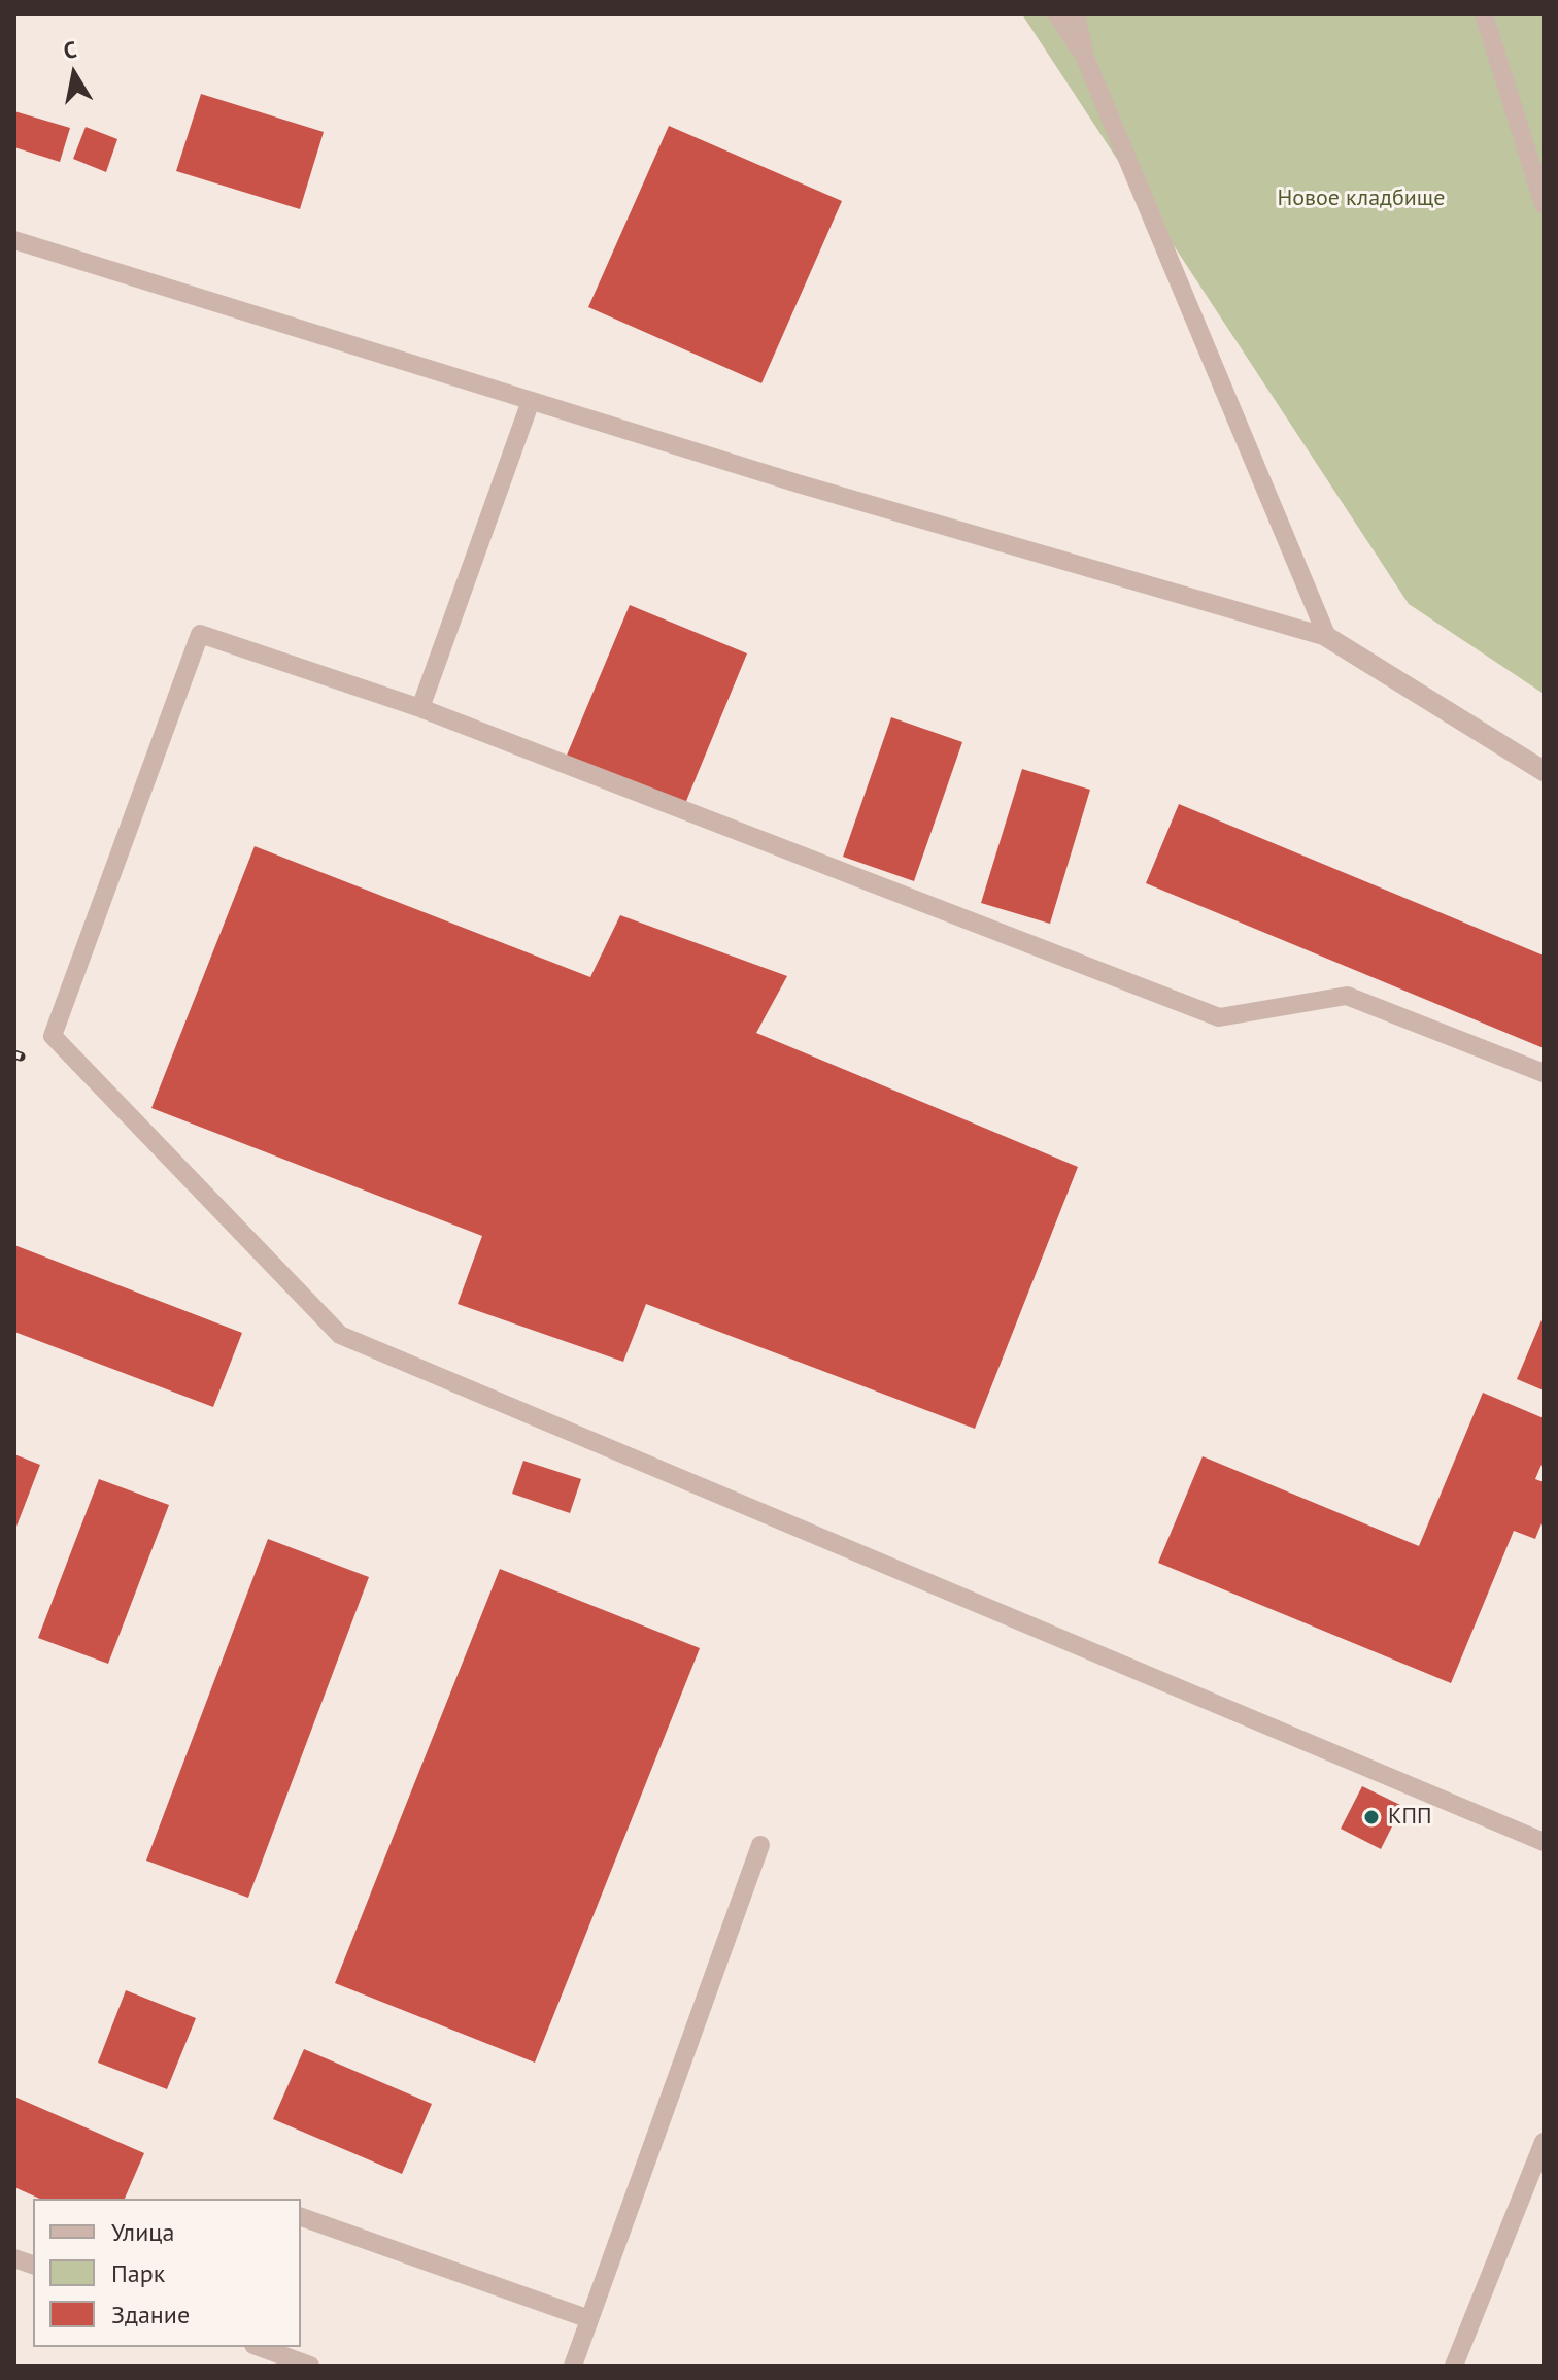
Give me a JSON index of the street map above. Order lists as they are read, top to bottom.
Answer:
{
  "parks": ["Новое кладбище"],
  "places": ["КПП"],
  "legend": ["Улица", "Парк", "Здание"],
  "north": "top"
}
